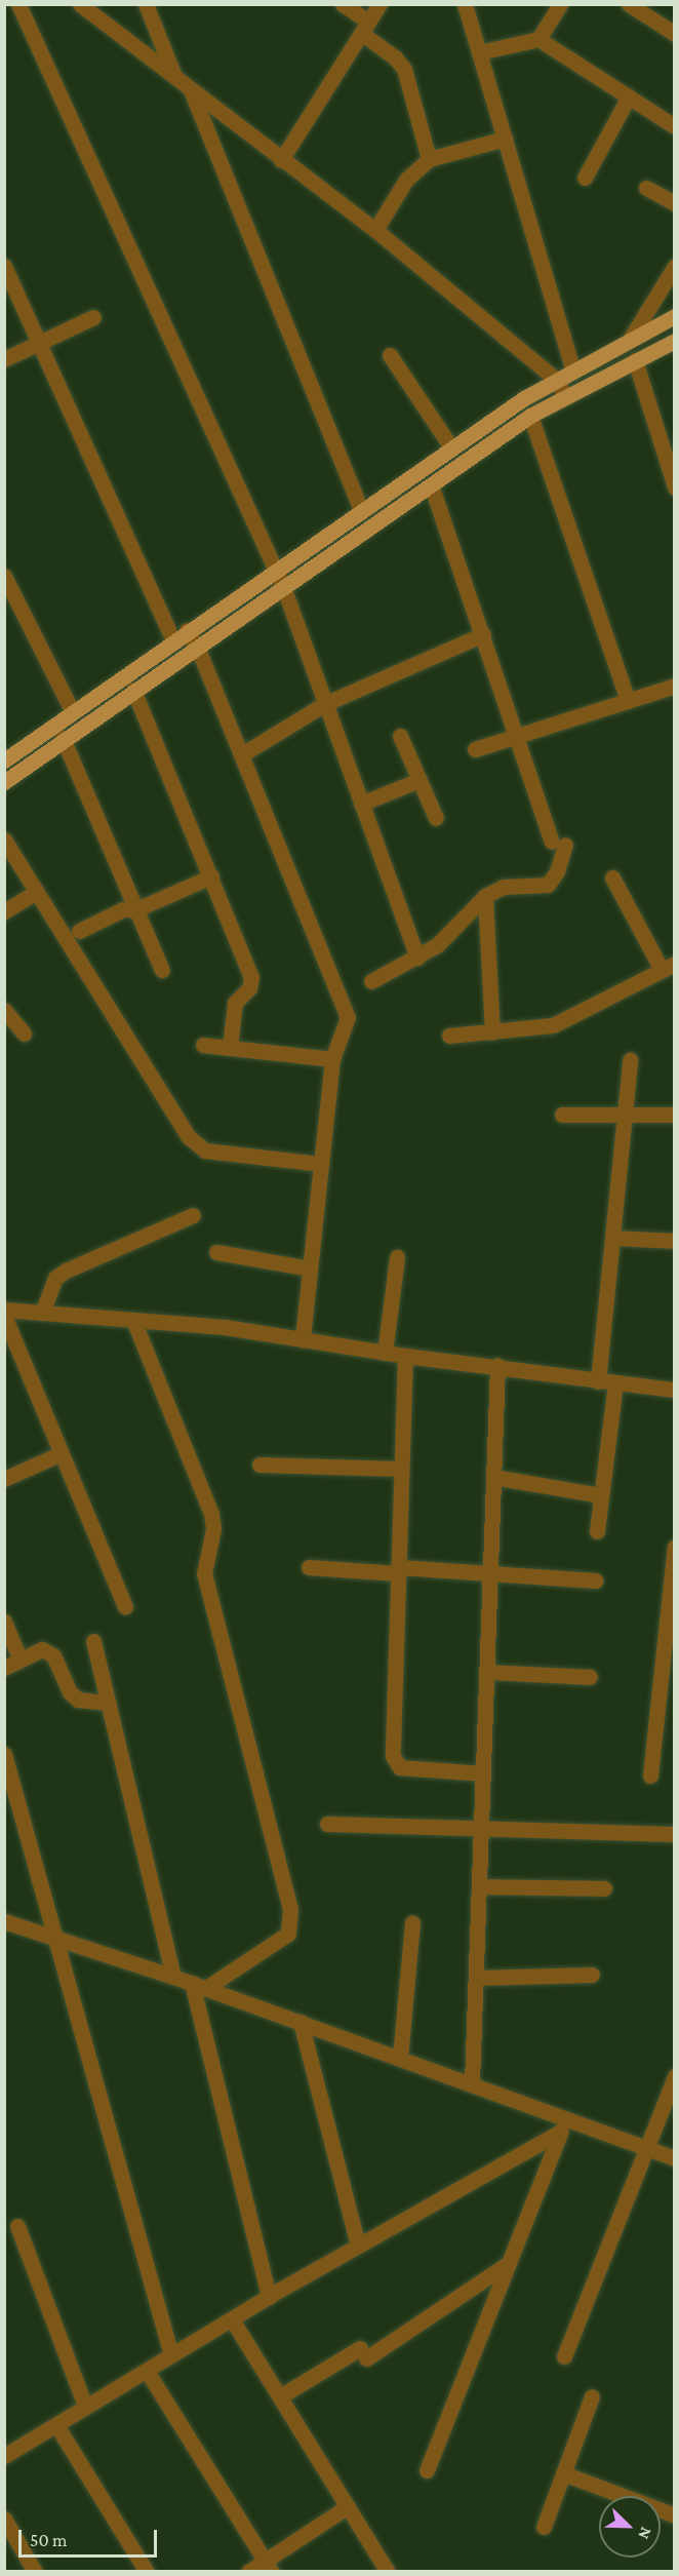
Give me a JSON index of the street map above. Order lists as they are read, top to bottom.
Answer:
{
  "scale_bar": "50 m",
  "north": "bottom right"
}
